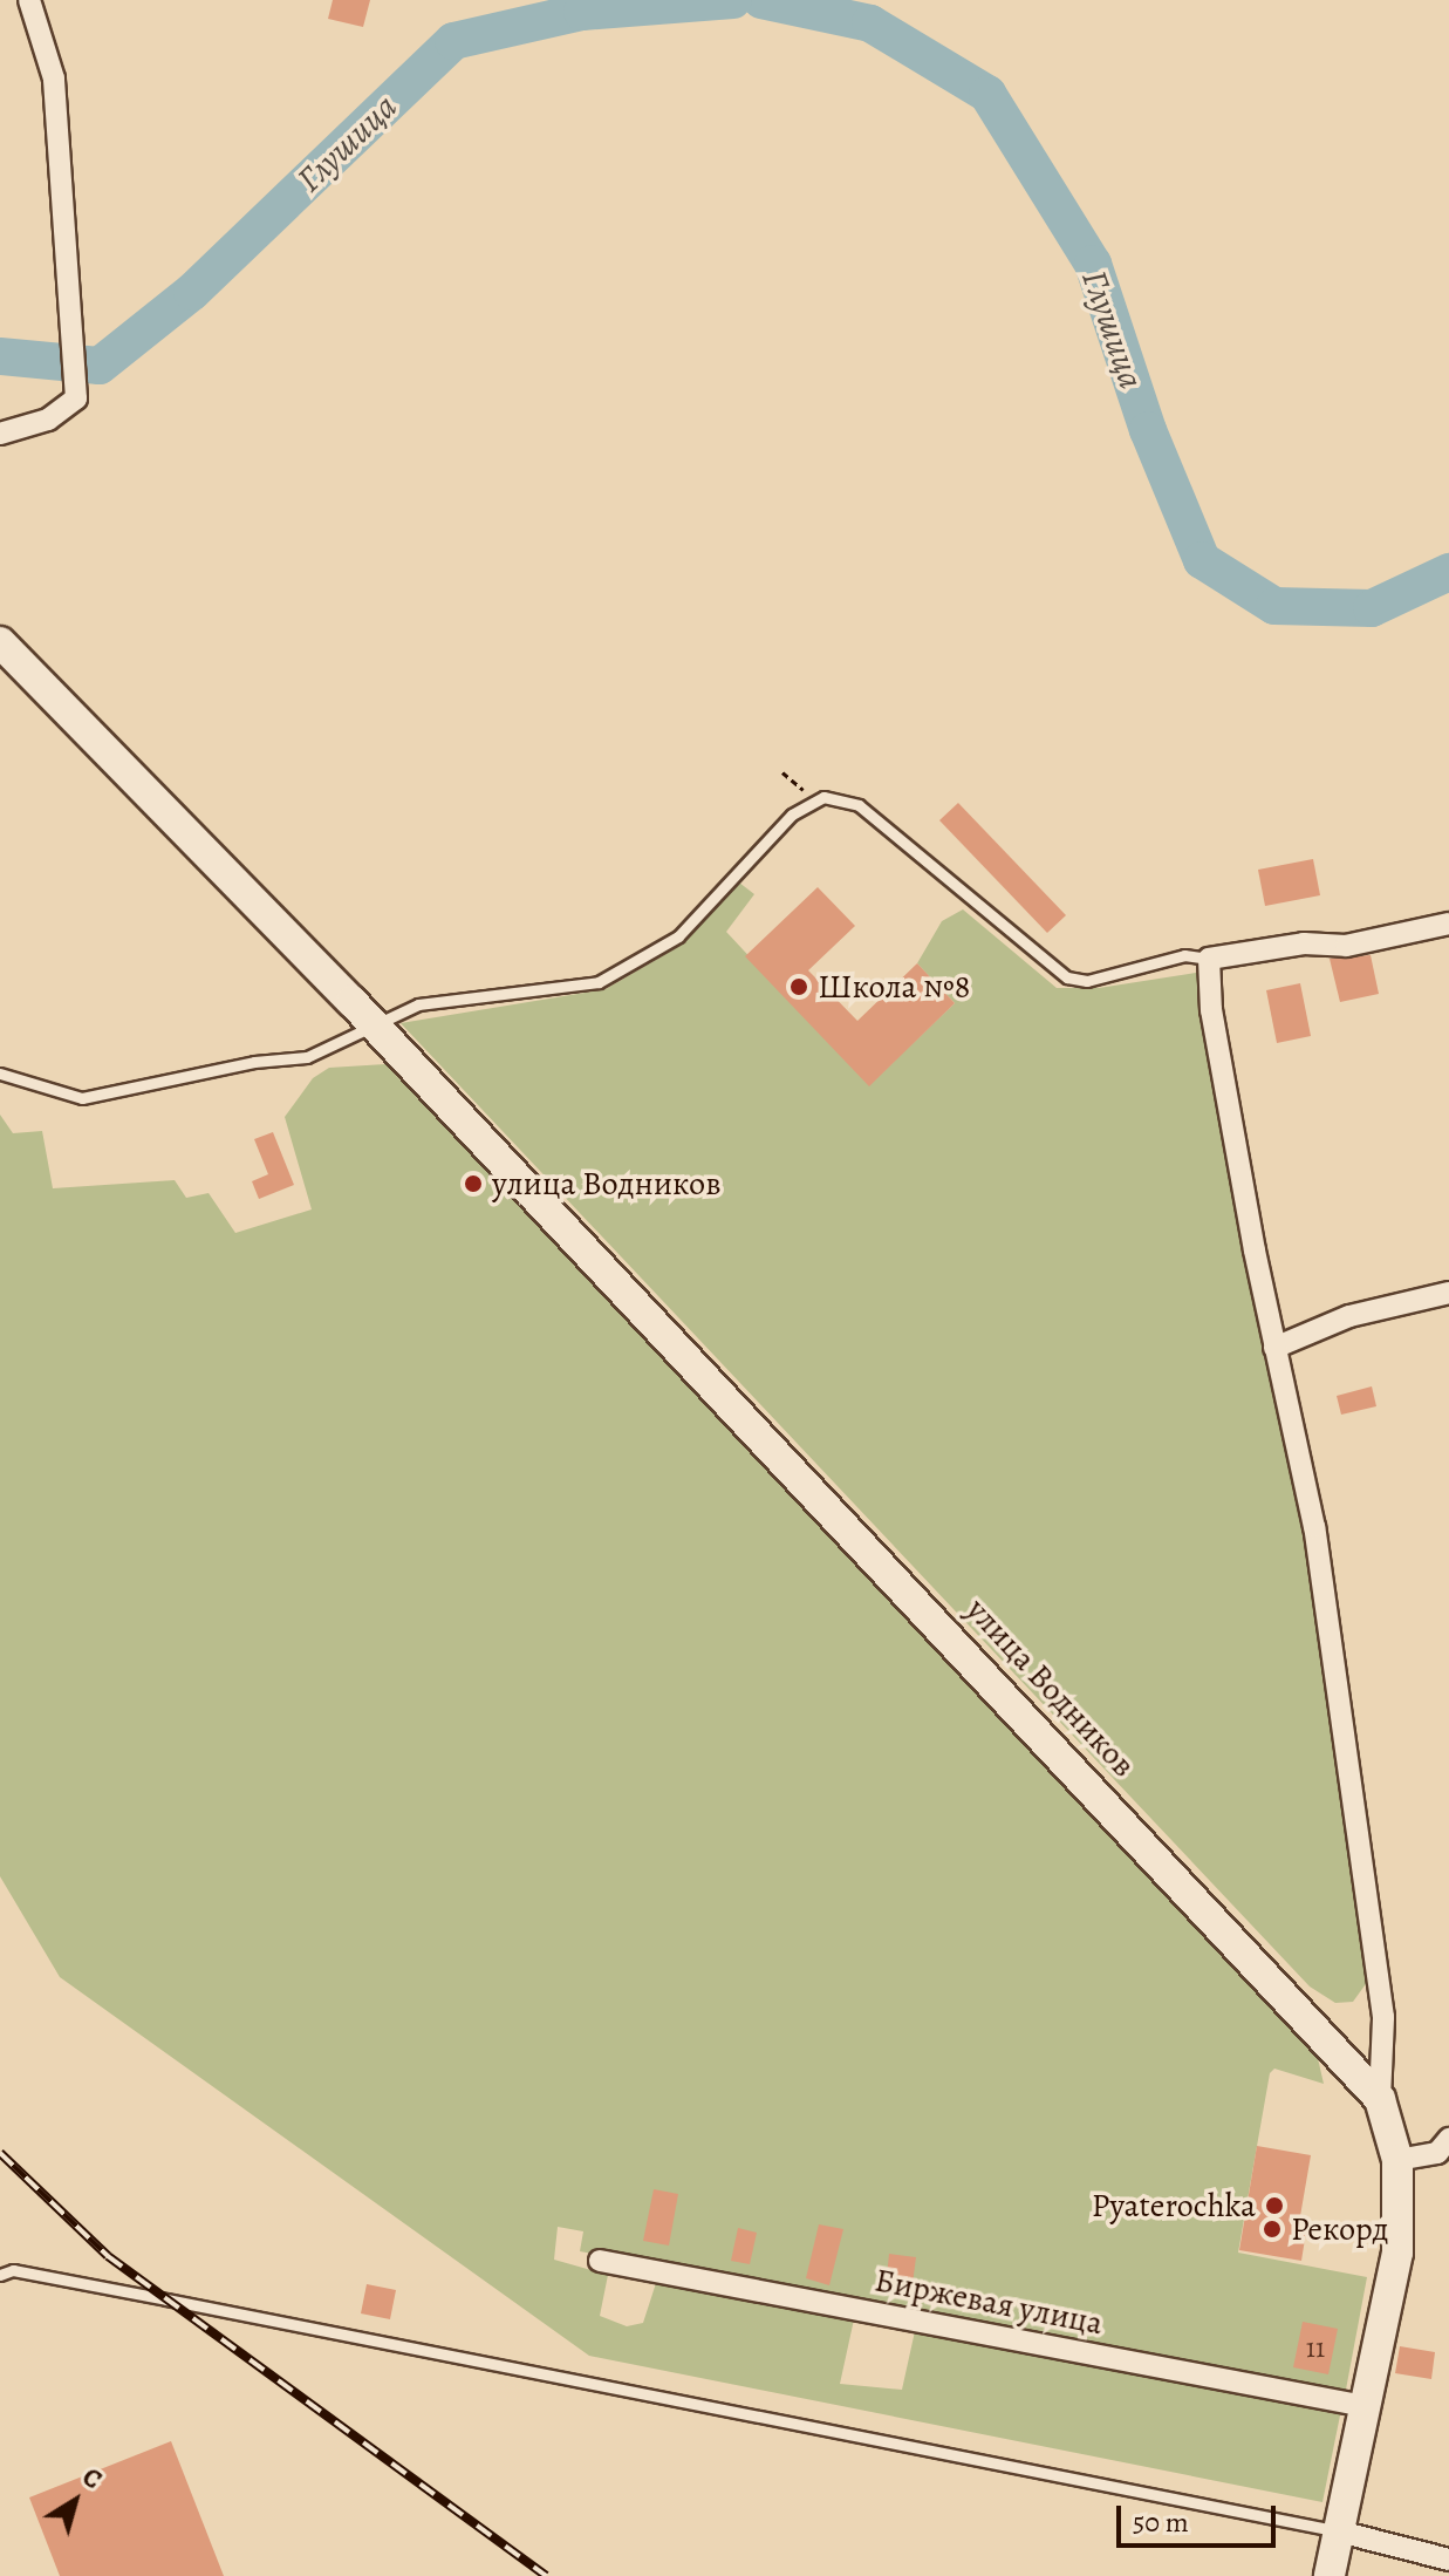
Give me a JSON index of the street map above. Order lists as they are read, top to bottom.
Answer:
{
  "streets": {
    "main road": ["улица Водников"],
    "street": ["Биржевая улица"]
  },
  "water": ["Глушица"],
  "places": [
    "Школа №8",
    "улица Водников",
    "Pyaterochka",
    "Рекорд"
  ],
  "house_numbers": ["11"],
  "scale_bar": "50 m",
  "north": "top right"
}
